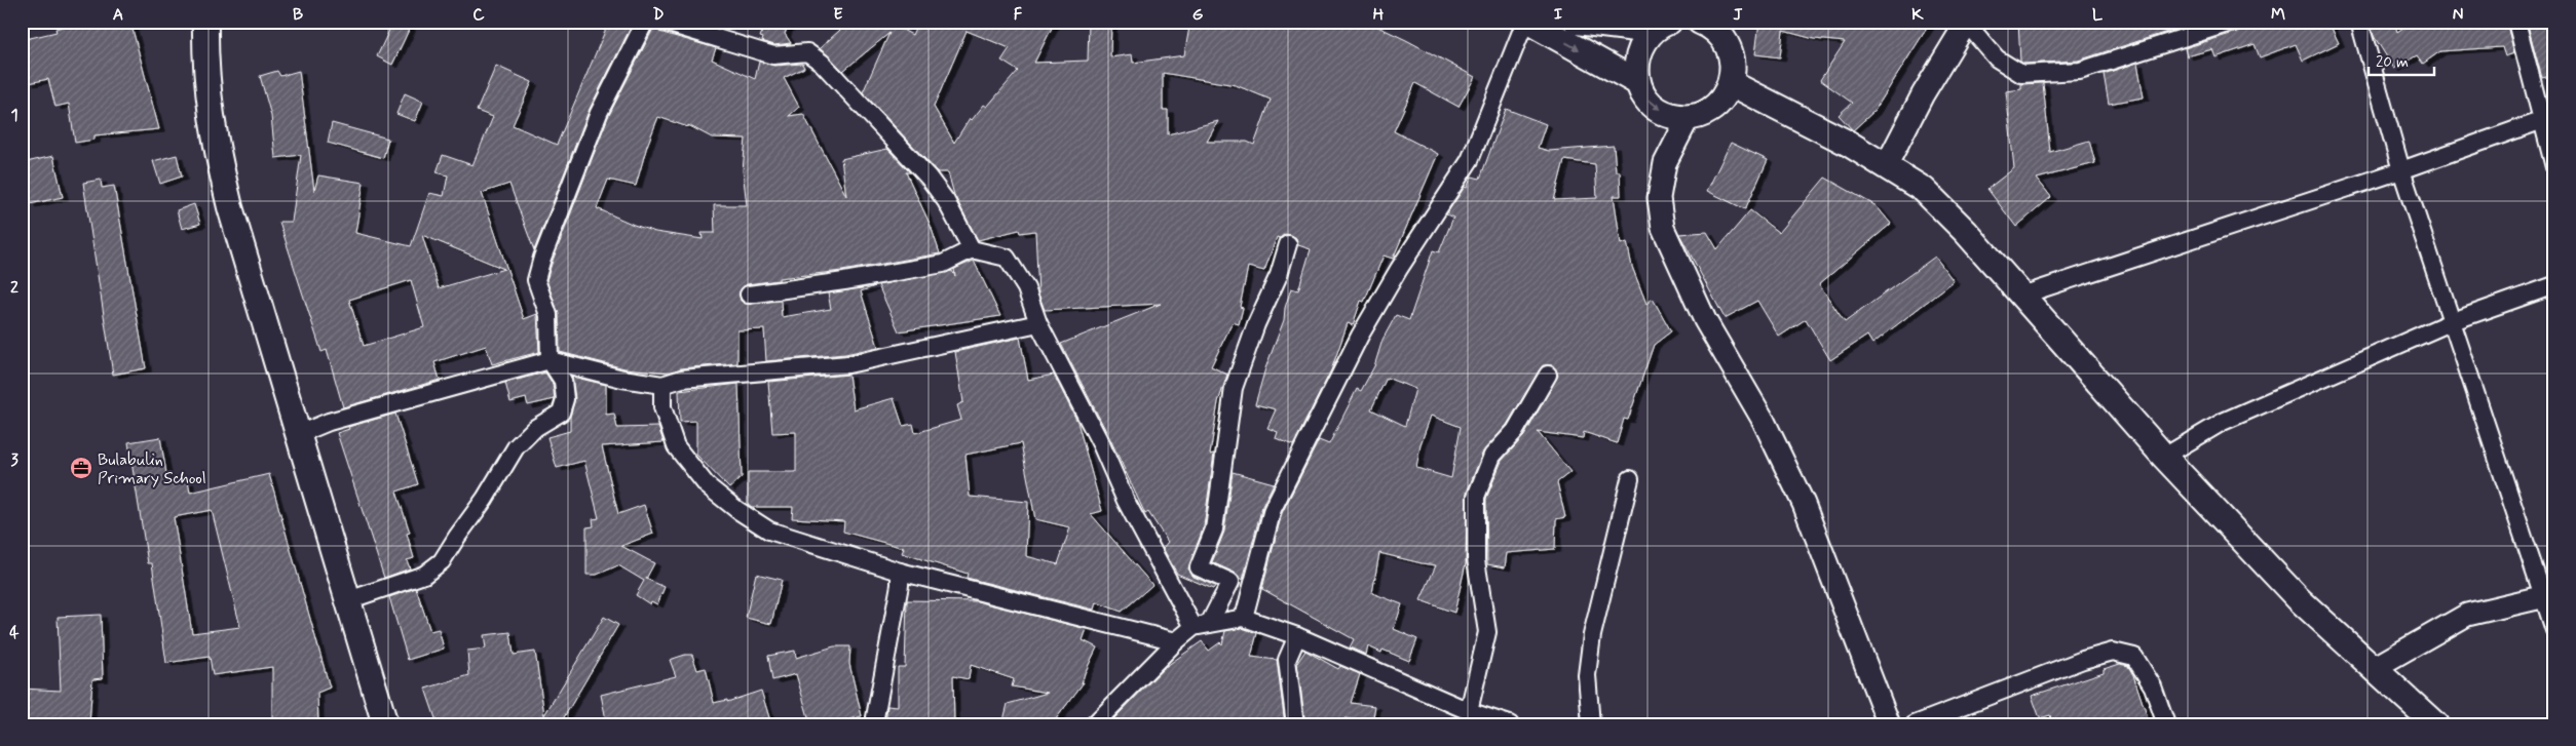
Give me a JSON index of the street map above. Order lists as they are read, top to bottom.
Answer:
{
  "places": {
    "office": ["Bulabulin Primary School"]
  },
  "scale_bar": "20 m",
  "grid": {
    "columns": [
      "A",
      "B",
      "C",
      "D",
      "E",
      "F",
      "G",
      "H",
      "I",
      "J",
      "K",
      "L",
      "M",
      "N"
    ],
    "rows": [
      "1",
      "2",
      "3",
      "4"
    ]
  }
}
